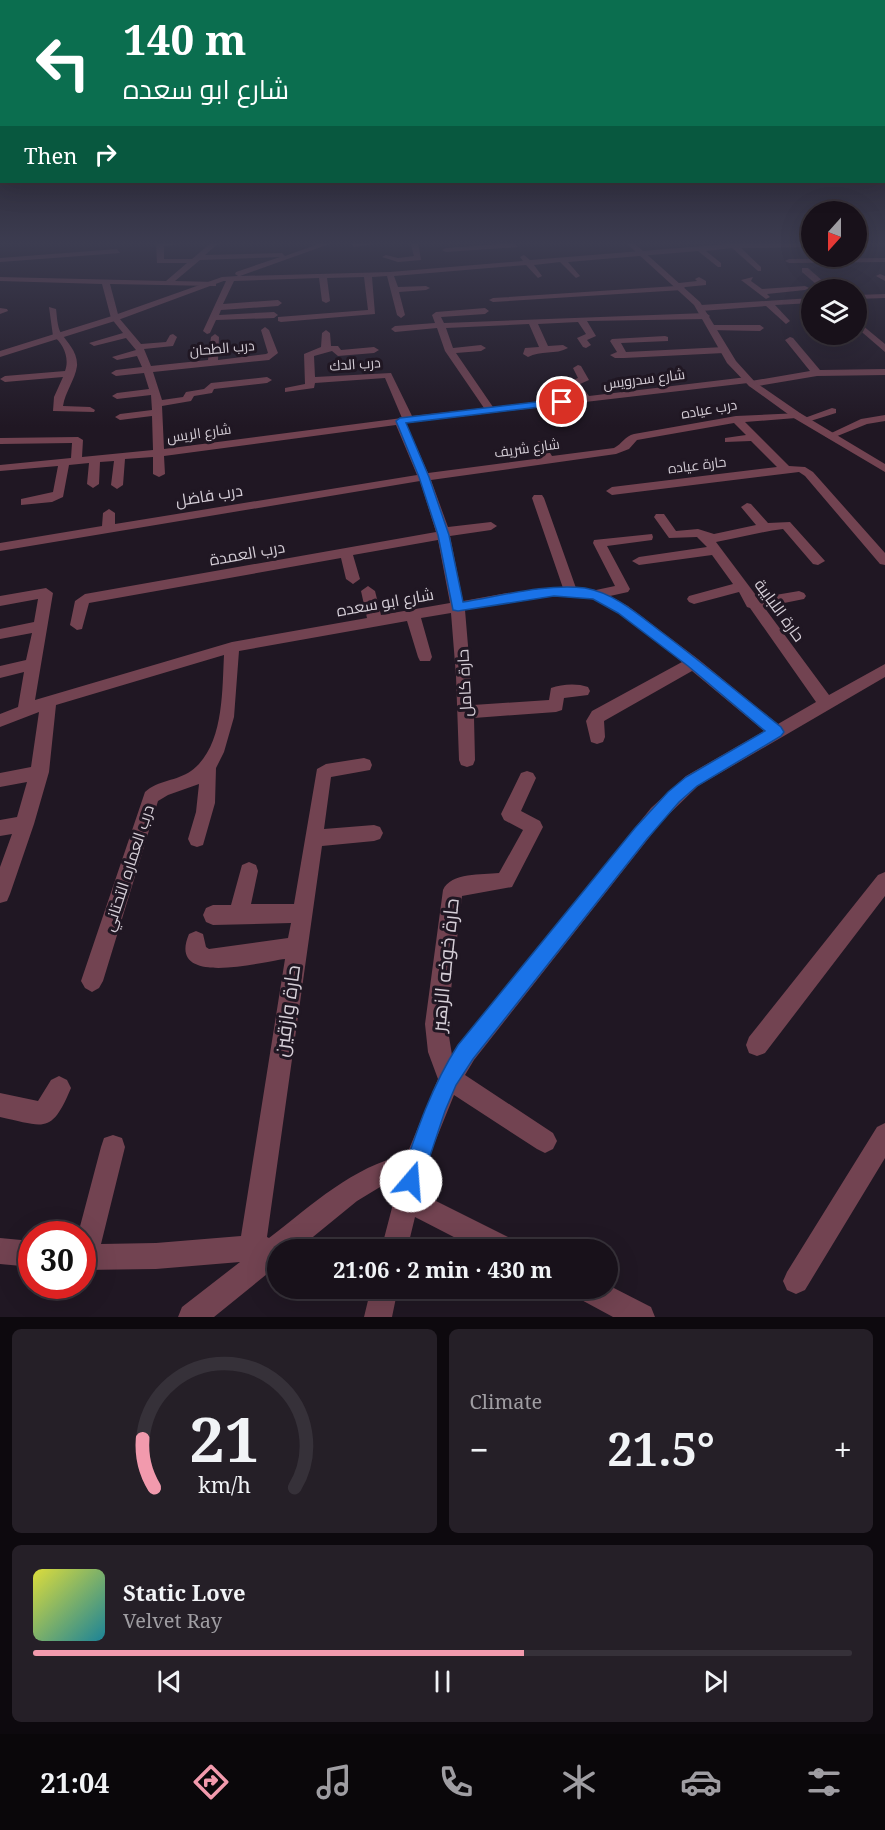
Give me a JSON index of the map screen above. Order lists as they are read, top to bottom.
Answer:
{
  "streets": {
    "street": [
      "درب الطحان",
      "درب الدك",
      "شارع سدرويس",
      "درب عياده",
      "شارع الريس",
      "شارع شريف",
      "حارة عياده",
      "درب فاضل",
      "درب العمدة",
      "شارع ابو سعده",
      "حارة اللبايبة",
      "حارة كامل",
      "درب العماره التحتاني",
      "حارة خوخه الزهير",
      "حارة وازقين"
    ]
  },
  "crossings": [
    ["درب الدك", "شارع سدرويس"],
    ["درب الدك", "شارع الريس"],
    ["درب الدك", "حارة كامل"],
    ["شارع سدرويس", "شارع الريس"],
    ["شارع سدرويس", "حارة كامل"],
    ["درب عياده", "شارع شريف"],
    ["شارع الريس", "حارة كامل"],
    ["شارع شريف", "درب فاضل"],
    ["شارع شريف", "حارة كامل"],
    ["درب فاضل", "حارة كامل"],
    ["درب العمدة", "حارة كامل"],
    ["شارع ابو سعده", "حارة كامل"]
  ],
  "north": "bottom",
  "page": {
    "turn": ["140 m", "شارع ابو سعده"],
    "then": "Then",
    "limit": "30",
    "trip": "21:06 · 2 min · 430 m",
    "tile": "Climate",
    "heat": ["−", "21.5°", "+"],
    "song": ["Static Love", "Velvet Ray"],
    "tabs": "21:04",
    "gauge": ["21", "km/h"]
  }
}
